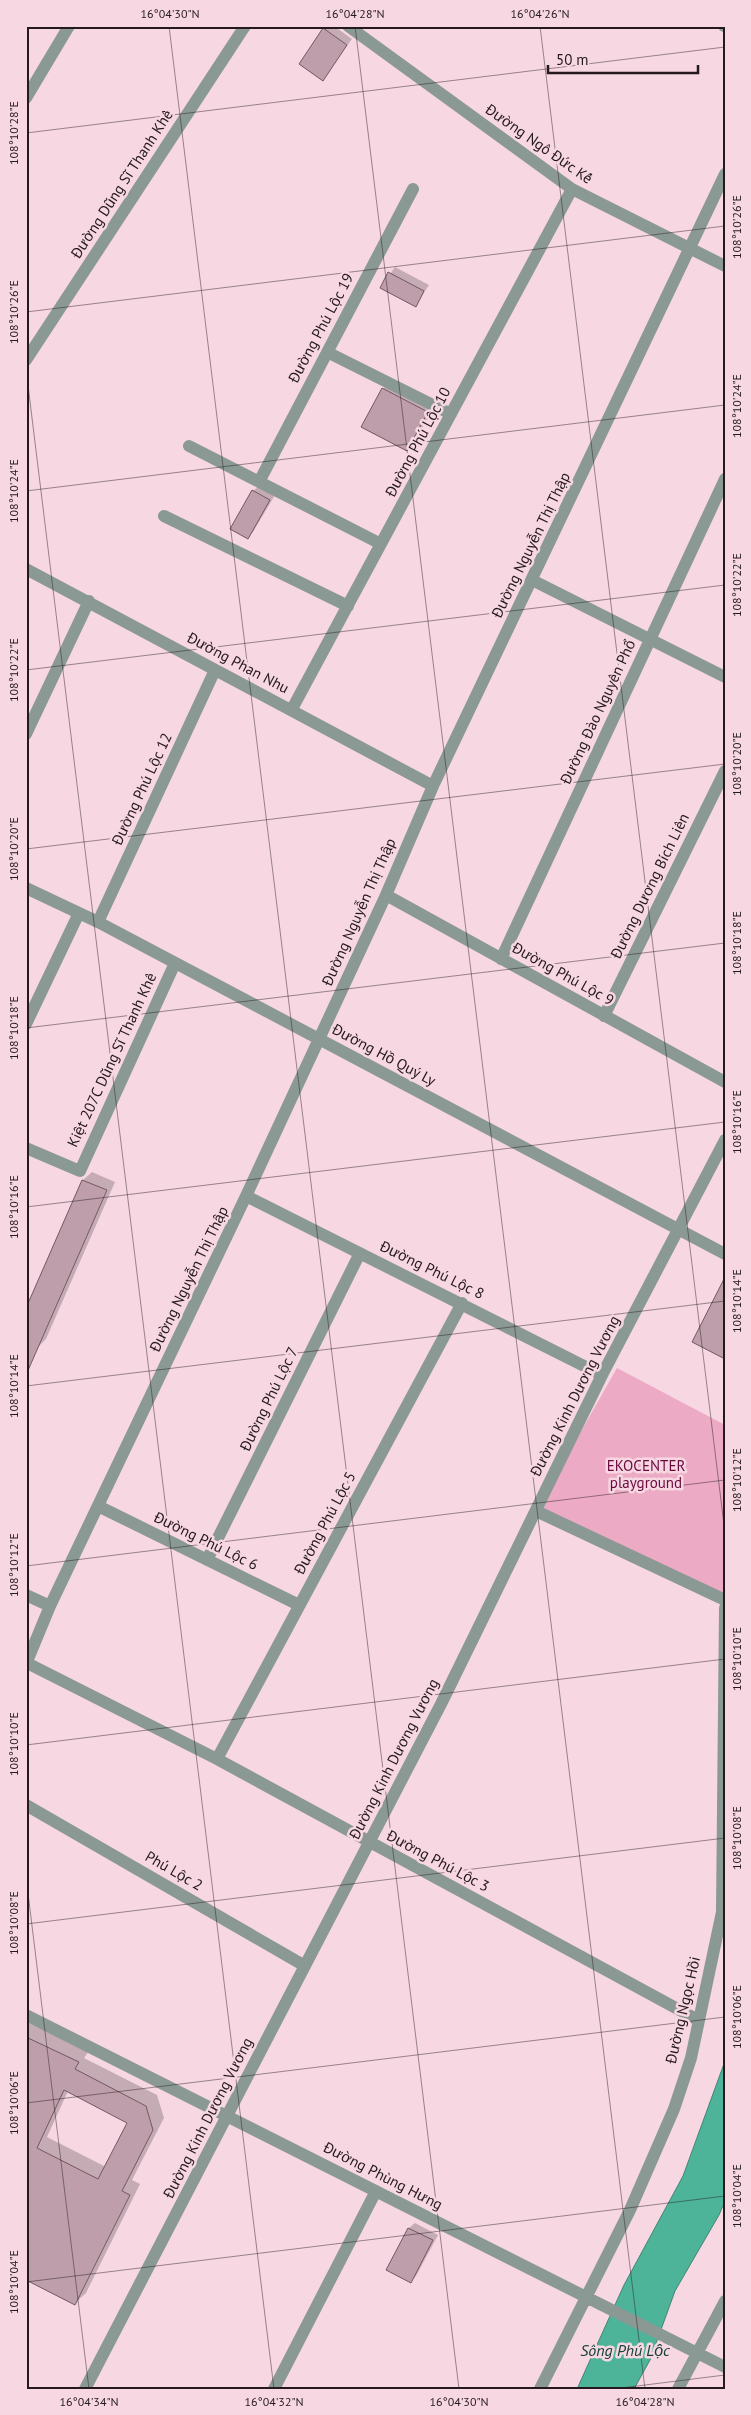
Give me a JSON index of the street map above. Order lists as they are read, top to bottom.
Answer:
{
  "streets": {
    "street": [
      "Đường Ngô Đức Kế",
      "Đường Dũng Sĩ Thanh Khê",
      "Đường Phú Lộc 19",
      "Đường Phú Lộc 10",
      "Đường Nguyễn Thị Thập",
      "Đường Phan Nhu",
      "Đường Đào Nguyên Phổ",
      "Đường Phú Lộc 12",
      "Đường Dương Bích Liên",
      "Đường Phú Lộc 9",
      "Đường Hồ Quý Ly",
      "Kiệt 207C Dũng Sĩ Thanh Khê",
      "Đường Phú Lộc 8",
      "Đường Kinh Dương Vương",
      "Đường Phú Lộc 7",
      "Đường Phú Lộc 5",
      "Đường Phú Lộc 6",
      "Đường Phú Lộc 3",
      "Phú Lộc 2",
      "Đường Ngọc Hồi",
      "Đường Phùng Hưng"
    ]
  },
  "crossings": [
    ["Đường Ngô Đức Kế", "Đường Phú Lộc 10"],
    ["Đường Ngô Đức Kế", "Đường Nguyễn Thị Thập"],
    ["Đường Phú Lộc 10", "Đường Phan Nhu"],
    ["Đường Nguyễn Thị Thập", "Đường Phan Nhu"],
    ["Đường Nguyễn Thị Thập", "Đường Phú Lộc 9"],
    ["Đường Nguyễn Thị Thập", "Đường Hồ Quý Ly"],
    ["Đường Nguyễn Thị Thập", "Đường Phú Lộc 8"],
    ["Đường Nguyễn Thị Thập", "Đường Phú Lộc 6"],
    ["Đường Nguyễn Thị Thập", "Đường Phú Lộc 3"],
    ["Đường Phan Nhu", "Đường Phú Lộc 12"],
    ["Đường Đào Nguyên Phổ", "Đường Phú Lộc 9"],
    ["Đường Phú Lộc 12", "Đường Hồ Quý Ly"],
    ["Đường Dương Bích Liên", "Đường Phú Lộc 9"],
    ["Đường Hồ Quý Ly", "Kiệt 207C Dũng Sĩ Thanh Khê"],
    ["Đường Hồ Quý Ly", "Đường Kinh Dương Vương"],
    ["Đường Phú Lộc 8", "Đường Kinh Dương Vương"],
    ["Đường Phú Lộc 8", "Đường Phú Lộc 7"],
    ["Đường Phú Lộc 8", "Đường Phú Lộc 5"],
    ["Đường Kinh Dương Vương", "Đường Phú Lộc 3"],
    ["Đường Kinh Dương Vương", "Phú Lộc 2"],
    ["Đường Kinh Dương Vương", "Đường Phùng Hưng"],
    ["Đường Phú Lộc 7", "Đường Phú Lộc 6"],
    ["Đường Phú Lộc 5", "Đường Phú Lộc 6"],
    ["Đường Phú Lộc 5", "Đường Phú Lộc 3"],
    ["Đường Phú Lộc 3", "Đường Ngọc Hồi"],
    ["Đường Ngọc Hồi", "Đường Phùng Hưng"]
  ],
  "water": ["Sông Phú Lộc"],
  "parks": ["EKOCENTER playground"],
  "scale_bar": "50 m",
  "coordinates": [
    "16°04'30\"N",
    "16°04'28\"N",
    "16°04'26\"N",
    "108°10'28\"E",
    "108°10'26\"E",
    "108°10'24\"E",
    "108°10'22\"E",
    "108°10'20\"E",
    "108°10'18\"E",
    "108°10'16\"E",
    "108°10'14\"E",
    "108°10'12\"E",
    "108°10'10\"E",
    "108°10'08\"E",
    "108°10'06\"E",
    "108°10'04\"E",
    "16°04'34\"N",
    "16°04'32\"N"
  ]
}
